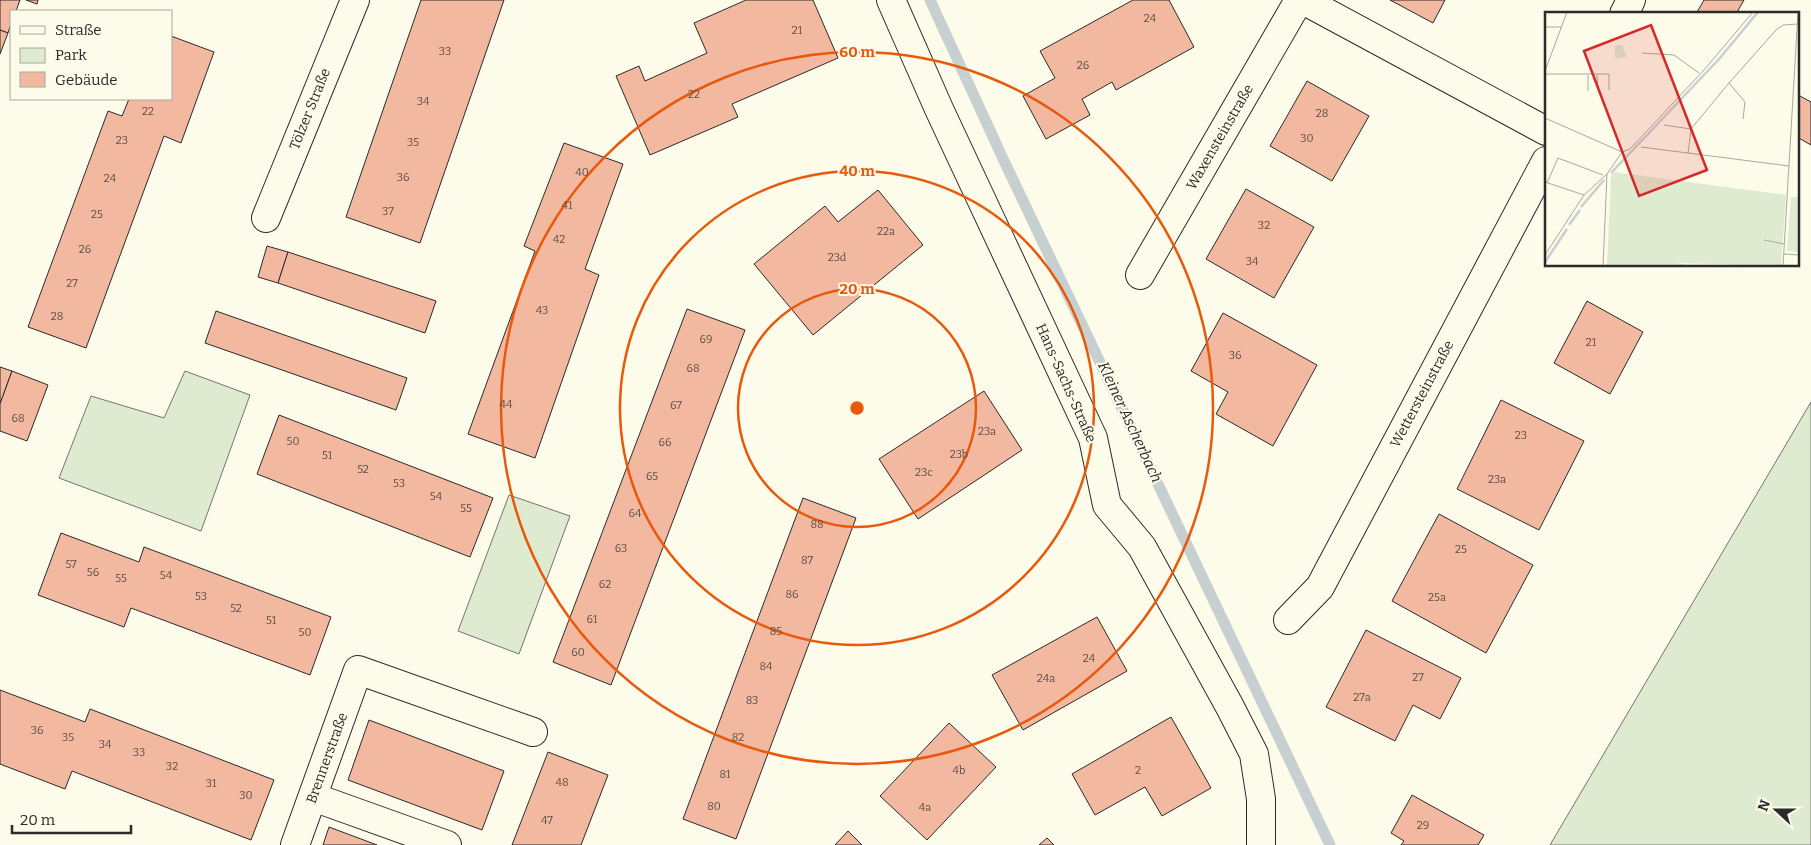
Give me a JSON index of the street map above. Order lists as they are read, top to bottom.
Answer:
{
  "streets": {
    "street": [
      "Tölzer Straße",
      "Waxensteinstraße",
      "Hans-Sachs-Straße",
      "Wettersteinstraße",
      "Brennerstraße"
    ]
  },
  "water": ["Kleiner Ascherbach"],
  "house_numbers": [
    "24",
    "21",
    "33",
    "26",
    "22",
    "34",
    "22",
    "28",
    "30",
    "23",
    "35",
    "40",
    "36",
    "24",
    "41",
    "37",
    "25",
    "32",
    "22a",
    "42",
    "26",
    "23d",
    "34",
    "27",
    "43",
    "28",
    "69",
    "21",
    "36",
    "68",
    "44",
    "67",
    "68",
    "23a",
    "23",
    "50",
    "66",
    "23b",
    "51",
    "52",
    "23c",
    "65",
    "23a",
    "53",
    "54",
    "55",
    "64",
    "88",
    "63",
    "25",
    "87",
    "57",
    "56",
    "54",
    "55",
    "62",
    "86",
    "53",
    "25a",
    "52",
    "61",
    "51",
    "85",
    "50",
    "60",
    "24",
    "84",
    "27",
    "24a",
    "27a",
    "83",
    "36",
    "35",
    "82",
    "34",
    "33",
    "32",
    "4b",
    "2",
    "81",
    "48",
    "31",
    "30",
    "80",
    "4a",
    "47",
    "29"
  ],
  "legend": ["Straße", "Park", "Gebäude"],
  "scale_bar": "20 m",
  "north": "left",
  "rings": ["60 m", "40 m", "20 m"]
}
